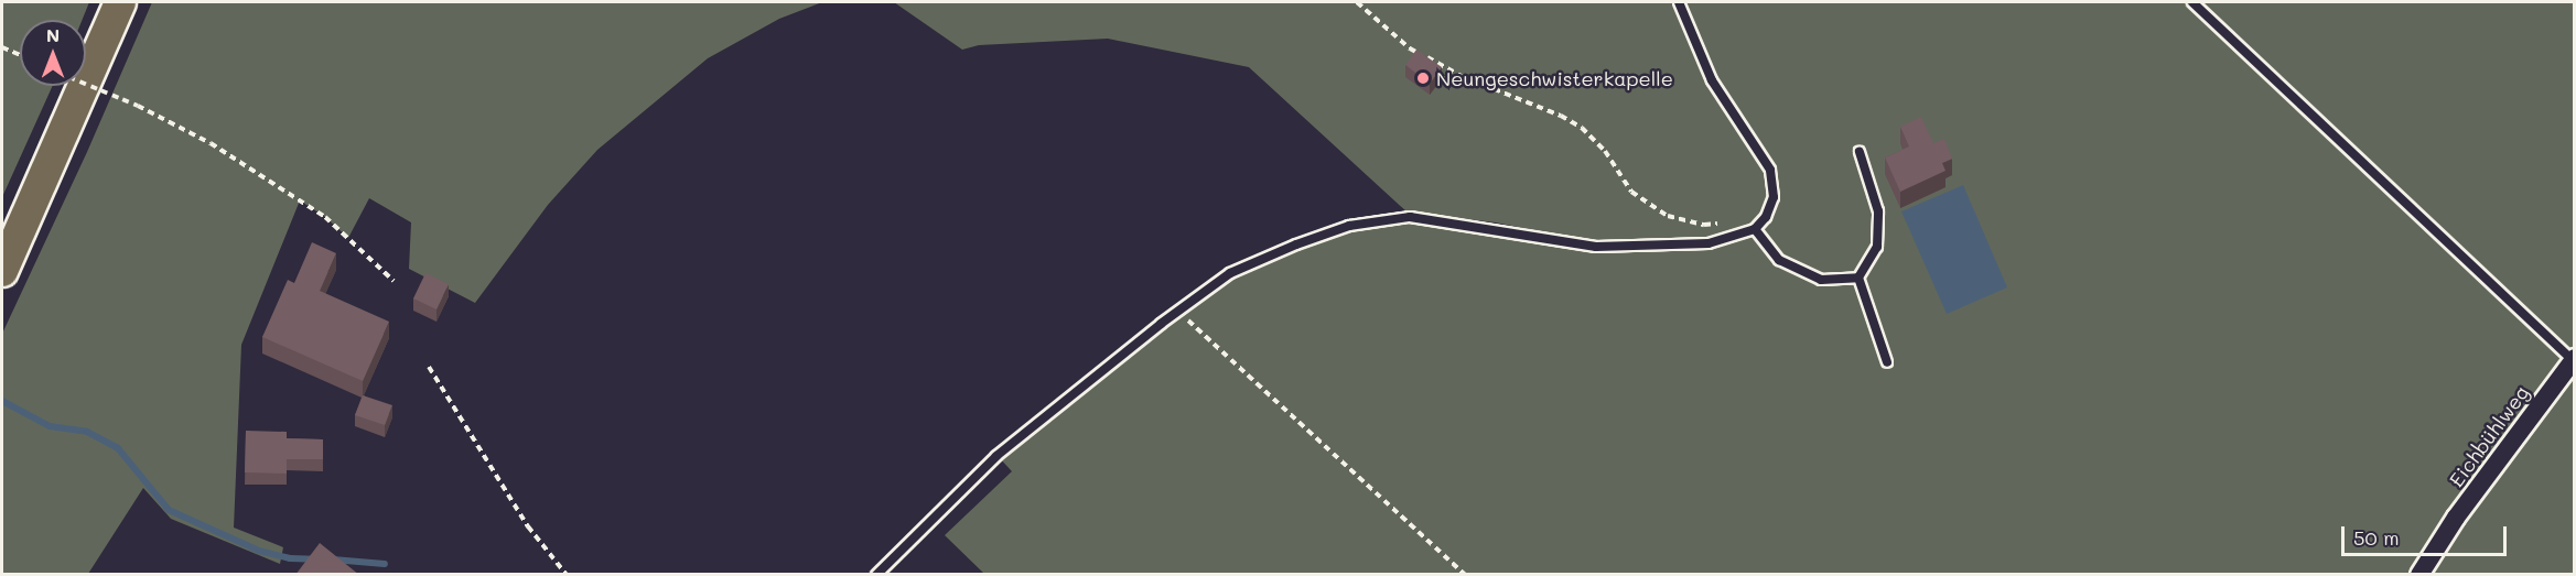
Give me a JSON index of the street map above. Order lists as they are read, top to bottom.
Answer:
{
  "streets": {
    "street": ["Eichbühlweg"]
  },
  "places": ["Neungeschwisterkapelle"],
  "scale_bar": "50 m",
  "north": "top"
}
